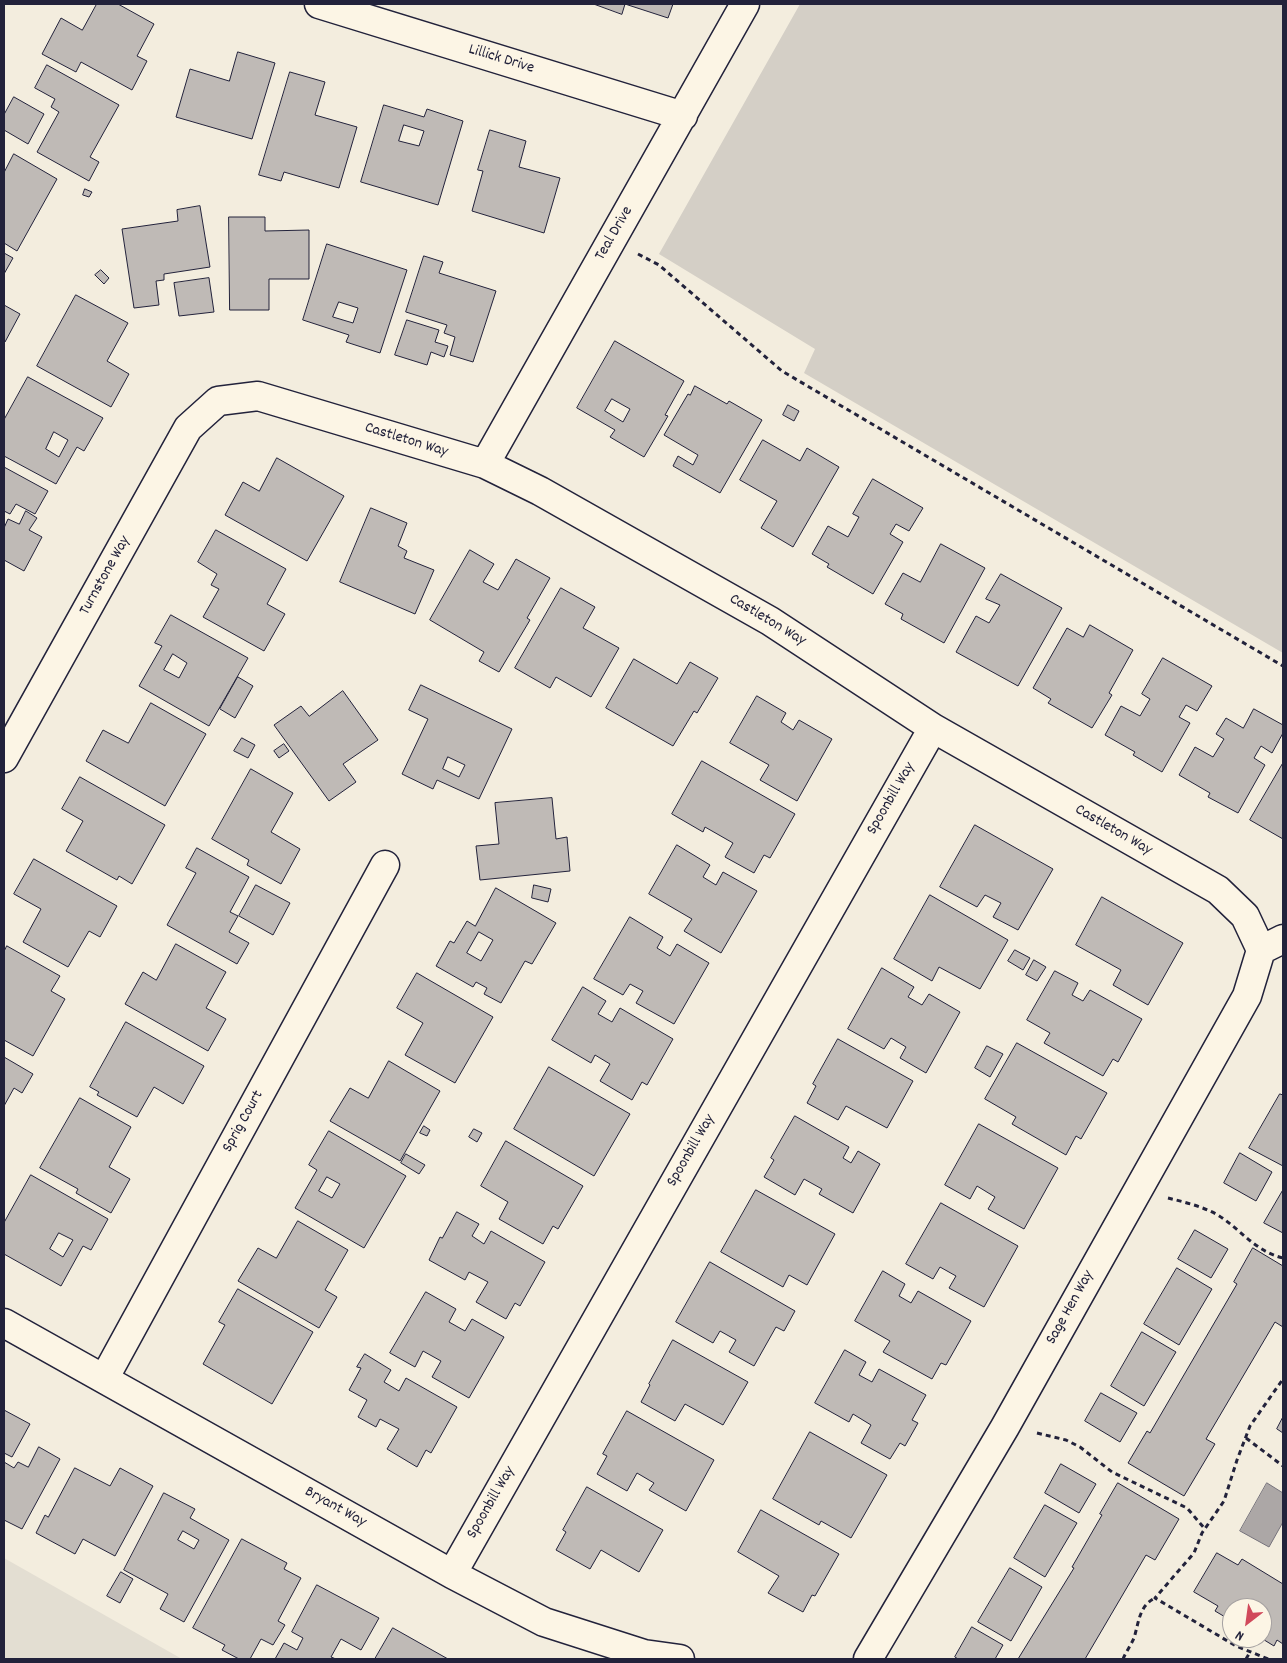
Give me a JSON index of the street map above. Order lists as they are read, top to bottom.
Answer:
{
  "streets": {
    "street": [
      "Lillick Drive",
      "Teal Drive",
      "Castleton Way",
      "Turnstone Way",
      "Spoonbill Way",
      "Sprig Court",
      "Sage Hen Way",
      "Bryant Way"
    ]
  },
  "crossings": [
    ["Lillick Drive", "Teal Drive"],
    ["Teal Drive", "Castleton Way"],
    ["Castleton Way", "Turnstone Way"],
    ["Castleton Way", "Spoonbill Way"],
    ["Castleton Way", "Sage Hen Way"],
    ["Spoonbill Way", "Bryant Way"],
    ["Sprig Court", "Bryant Way"]
  ],
  "north": "bottom left"
}
